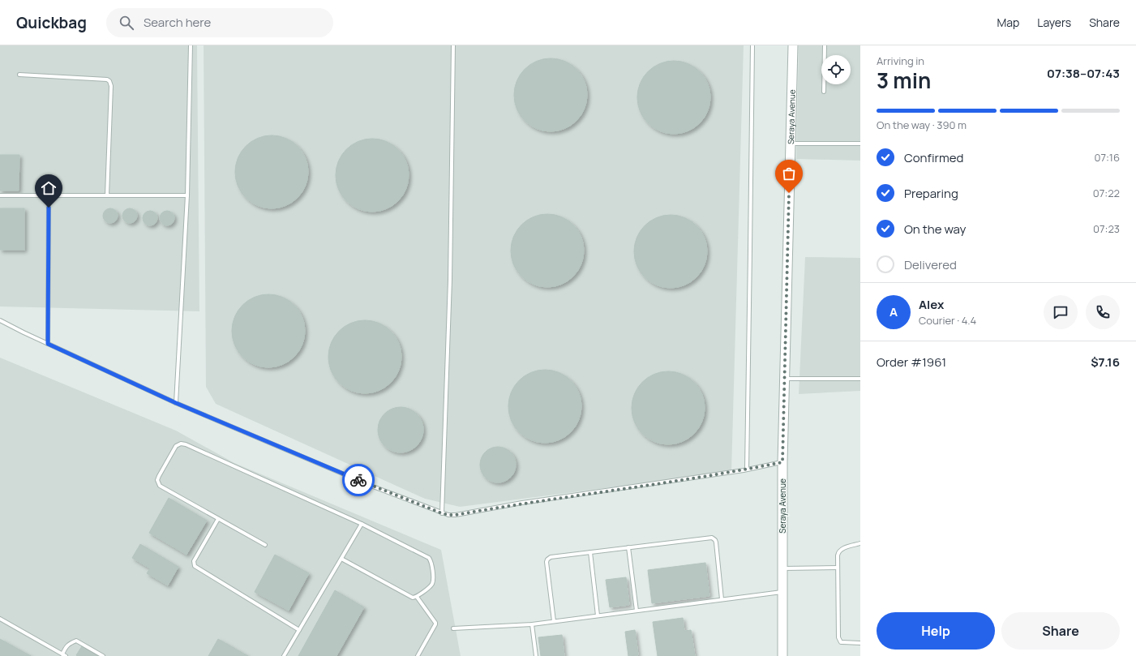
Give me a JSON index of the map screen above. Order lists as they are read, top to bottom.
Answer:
{
  "streets": {
    "street": ["Seraya Avenue"]
  },
  "page": {
    "header": "Quickbag",
    "search": "Search here",
    "nav": ["Map", "Layers", "Share"],
    "heading": ["3 min", "Arriving in", "07:38–07:43"],
    "panel": [
      "Alex",
      "Courier · 4.4",
      "Order #1961",
      "$7.16"
    ],
    "bar": "On the way · 390 m",
    "list": [
      ["Confirmed", "07:16"],
      ["Preparing", "07:22"],
      ["On the way", "07:23"],
      "Delivered"
    ],
    "round": "A",
    "buttons": ["Help", "Share"]
  }
}
